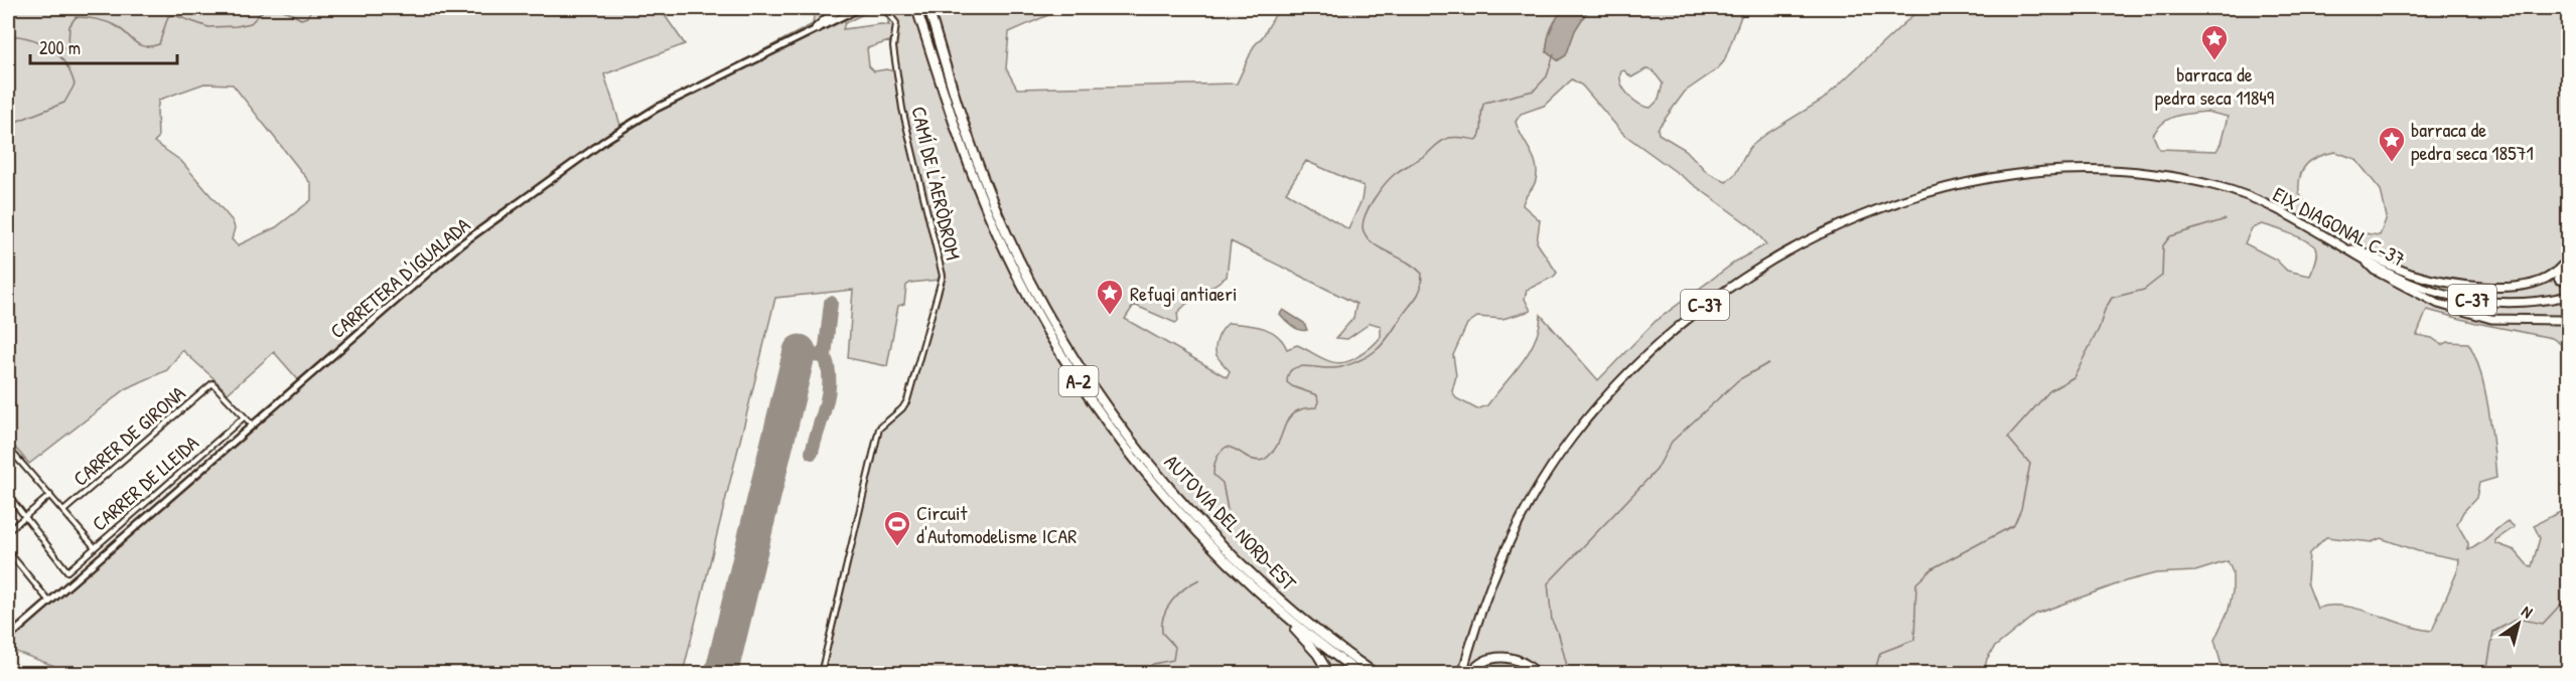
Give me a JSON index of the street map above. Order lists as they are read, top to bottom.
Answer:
{
  "streets": {
    "highway": [
      "EIX DIAGONAL C-37",
      "C-37",
      "A-2",
      "AUTOVIA DEL NORD-EST"
    ],
    "street": [
      "CAMÍ DE L'AERÒDROM",
      "CARRETERA D'IGUALADA",
      "CARRER DE GIRONA",
      "CARRER DE LLEIDA"
    ]
  },
  "crossings": [
    ["CARRER DE GIRONA", "CARRER DE LLEIDA"]
  ],
  "places": {
    "place": ["barraca de pedra seca 11849", "barraca de pedra seca 18571", "Refugi antiaeri"],
    "sports": ["Circuit d'Automodelisme ICAR"]
  },
  "scale_bar": "200 m",
  "north": "top right"
}
